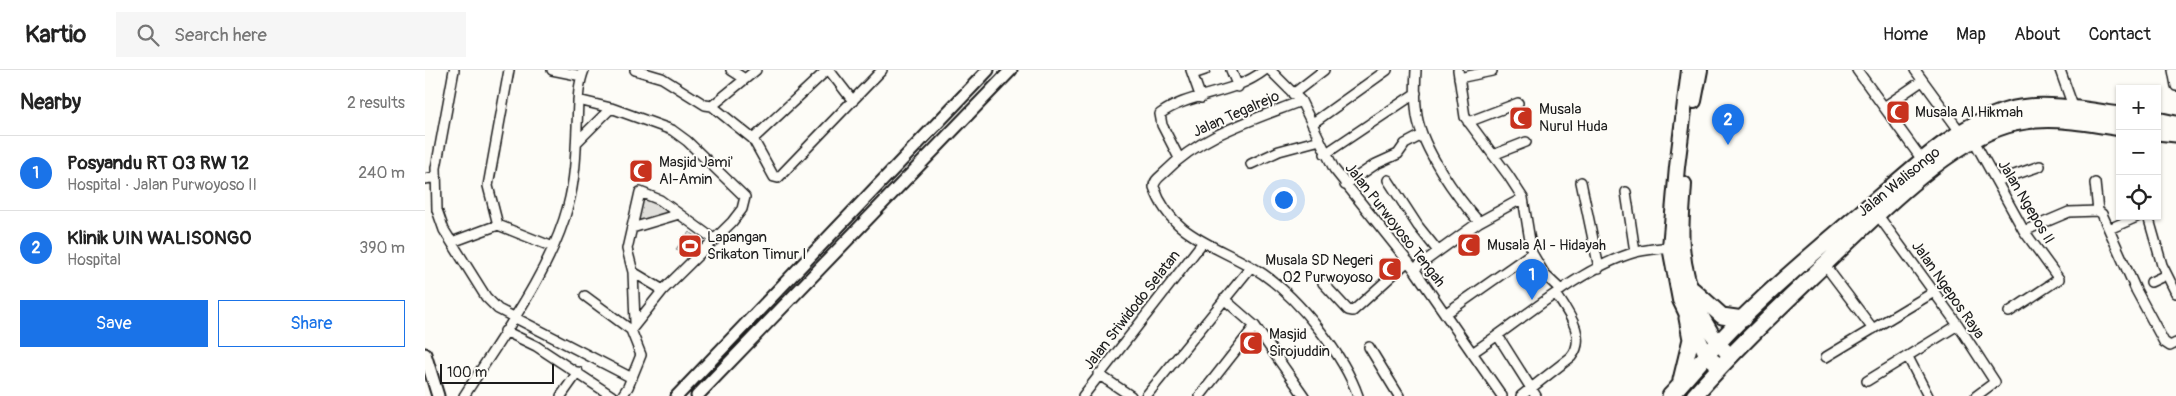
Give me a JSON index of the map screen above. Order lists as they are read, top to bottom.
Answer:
{
  "streets": {
    "highway": ["Jalan Walisongo"],
    "street": [
      "Jalan Tegalrejo",
      "Jalan Ngepos II",
      "Jalan Purwoyoso Tengah",
      "Jalan Ngepos Raya",
      "Jalan Sriwidodo Selatan"
    ]
  },
  "crossings": [
    ["Jalan Tegalrejo", "Jalan Purwoyoso Tengah"],
    ["Jalan Tegalrejo", "Jalan Sriwidodo Selatan"],
    ["Jalan Walisongo", "Jalan Ngepos II"],
    ["Jalan Walisongo", "Jalan Ngepos Raya"]
  ],
  "places": {
    "mosque": [
      "Musala Al Hikmah",
      "Musala Nurul Huda",
      "Masjid Jami' Al-Amin",
      "Musala Al - Hidayah",
      "Musala SD Negeri 02 Purwoyoso",
      "Masjid Sirojuddin"
    ],
    "sports": ["Lapangan Srikaton Timur I"]
  },
  "scale_bar": "100 m",
  "page": {
    "header": "Kartio",
    "search": "Search here",
    "nav": [
      "Home",
      "Map",
      "About",
      "Contact"
    ],
    "heading": ["Nearby", "2 results"],
    "map_buttons": ["+", "−"],
    "pins": ["2", "1"],
    "list": [
      {
        "mark": "1",
        "name": "Posyandu RT 03 RW 12",
        "note": "Hospital · Jalan Purwoyoso II",
        "value": "240 m"
      },
      {
        "mark": "2",
        "name": "Klinik UIN WALISONGO",
        "note": "Hospital",
        "value": "390 m"
      }
    ],
    "buttons": ["Save", "Share"],
    "scale": "100 m"
  }
}
